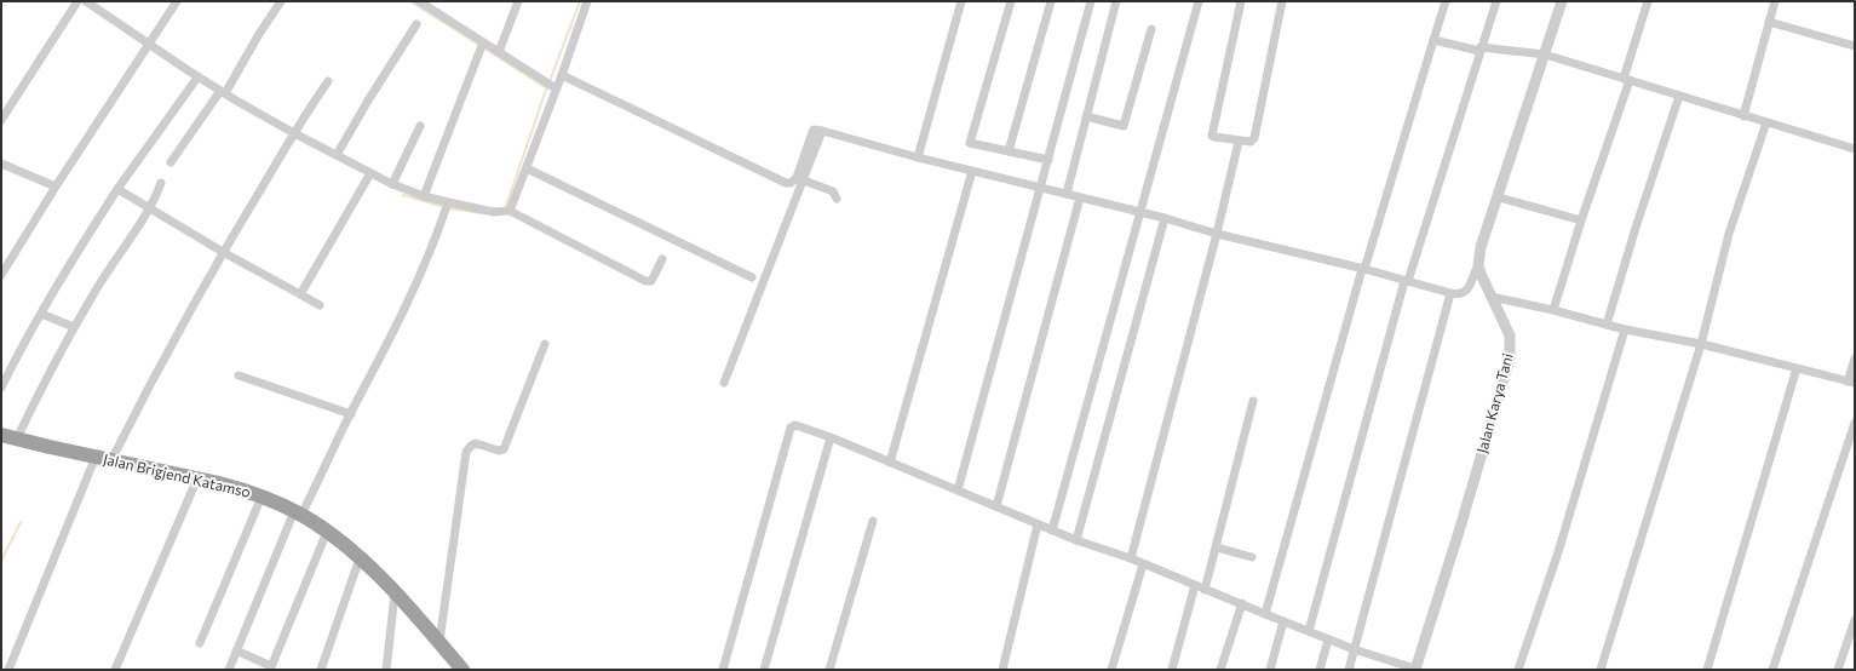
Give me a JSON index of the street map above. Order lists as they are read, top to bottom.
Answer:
{
  "streets": {
    "highway": ["Jalan Brigjend Katamso"],
    "street": ["Jalan Karya Tani"]
  }
}
